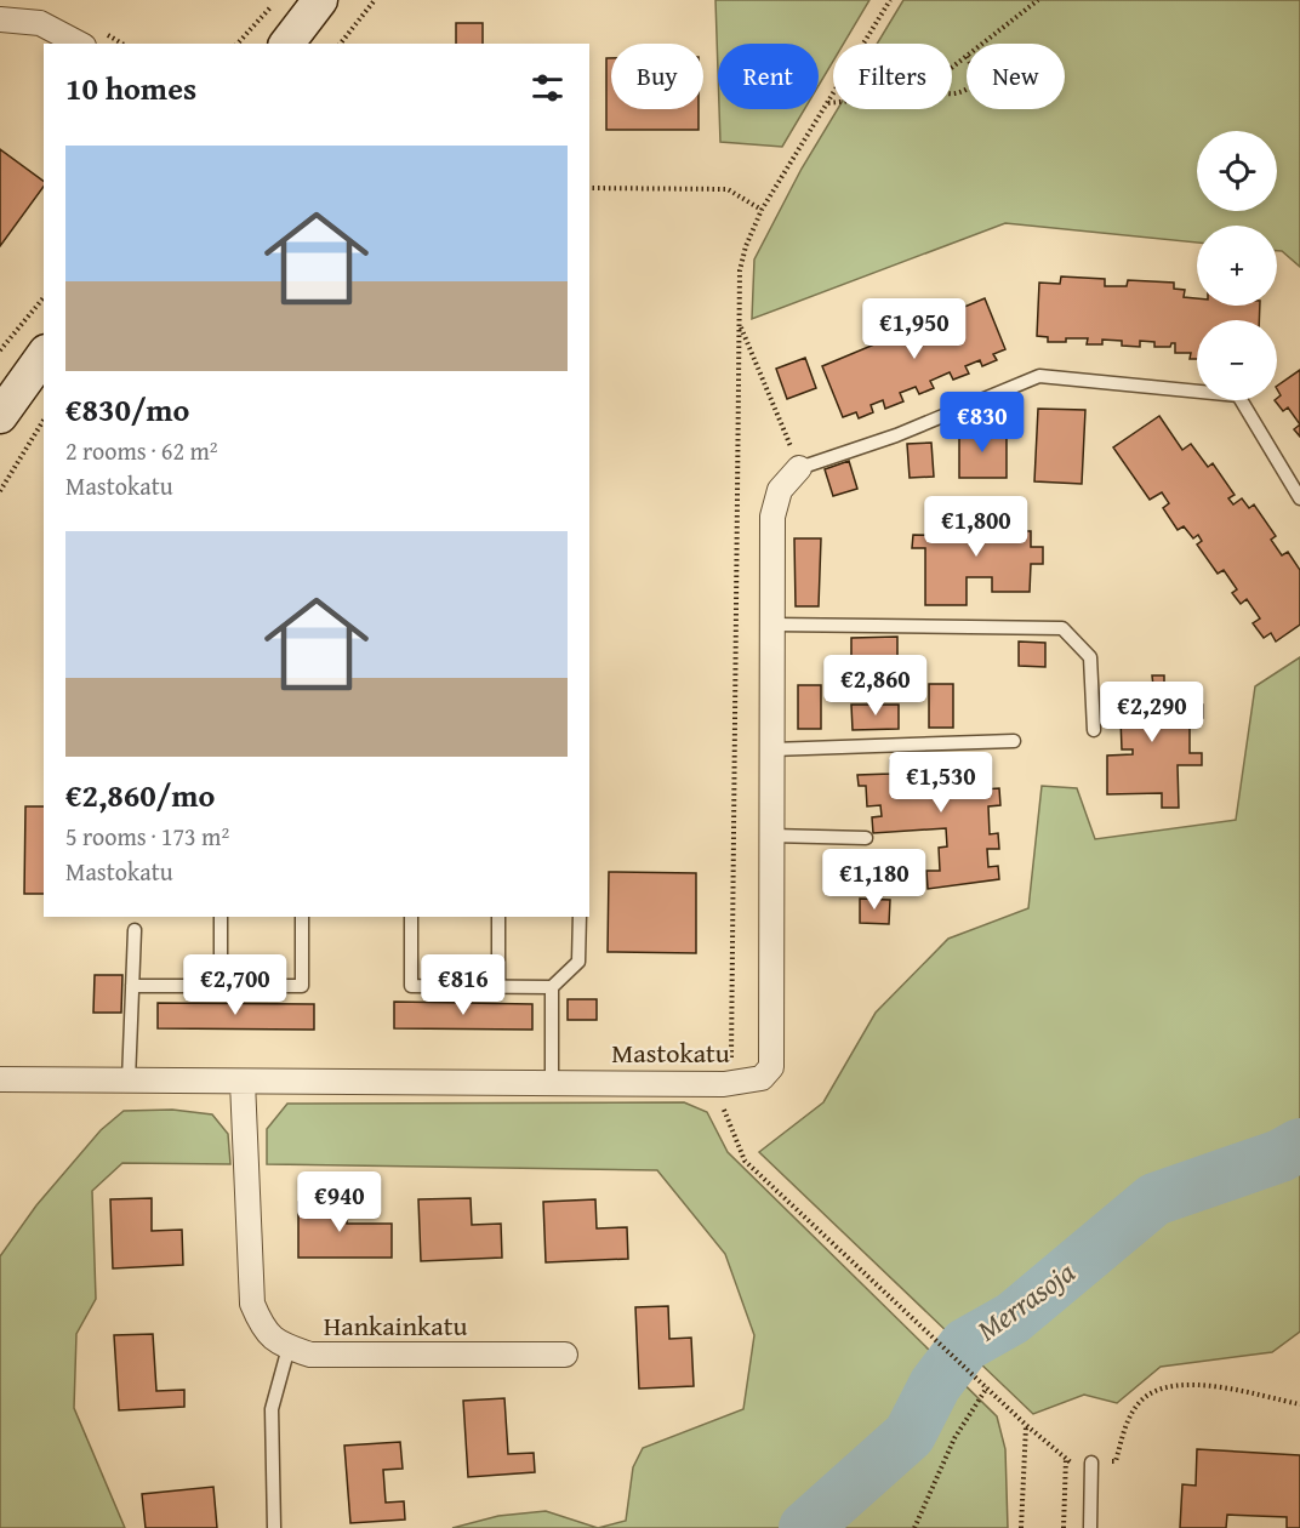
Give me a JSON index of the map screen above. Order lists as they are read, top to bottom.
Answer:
{
  "streets": {
    "street": ["Mastokatu", "Hankainkatu"]
  },
  "crossings": [
    ["Mastokatu", "Hankainkatu"]
  ],
  "water": ["Merrasoja"],
  "page": {
    "chip": [
      "Buy",
      "Rent",
      "Filters",
      "New"
    ],
    "heading": "10 homes",
    "map_buttons": ["+", "−"],
    "list": [
      {
        "name": "€830/mo",
        "note": "2 rooms · 62 m² · Mastokatu"
      },
      {
        "name": "€2,860/mo",
        "note": "5 rooms · 173 m² · Mastokatu"
      }
    ],
    "price": [
      "€1,950",
      "€830",
      "€1,800",
      "€2,860",
      "€2,290",
      "€1,530",
      "€1,180",
      "€2,700",
      "€816",
      "€940"
    ]
  }
}
